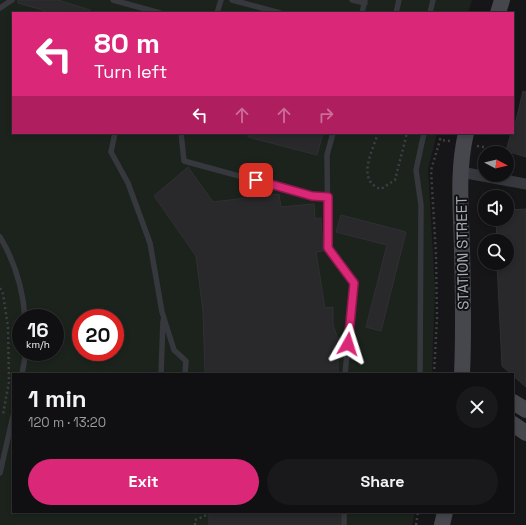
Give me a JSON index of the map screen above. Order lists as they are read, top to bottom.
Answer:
{
  "streets": {
    "street": ["STATION STREET"]
  },
  "north": "right",
  "page": {
    "turn": ["80 m", "Turn left"],
    "speed": "16 km/h",
    "limit": "20",
    "heading": ["1 min", "120 m · 13:20"],
    "buttons": ["Exit", "Share"]
  }
}
